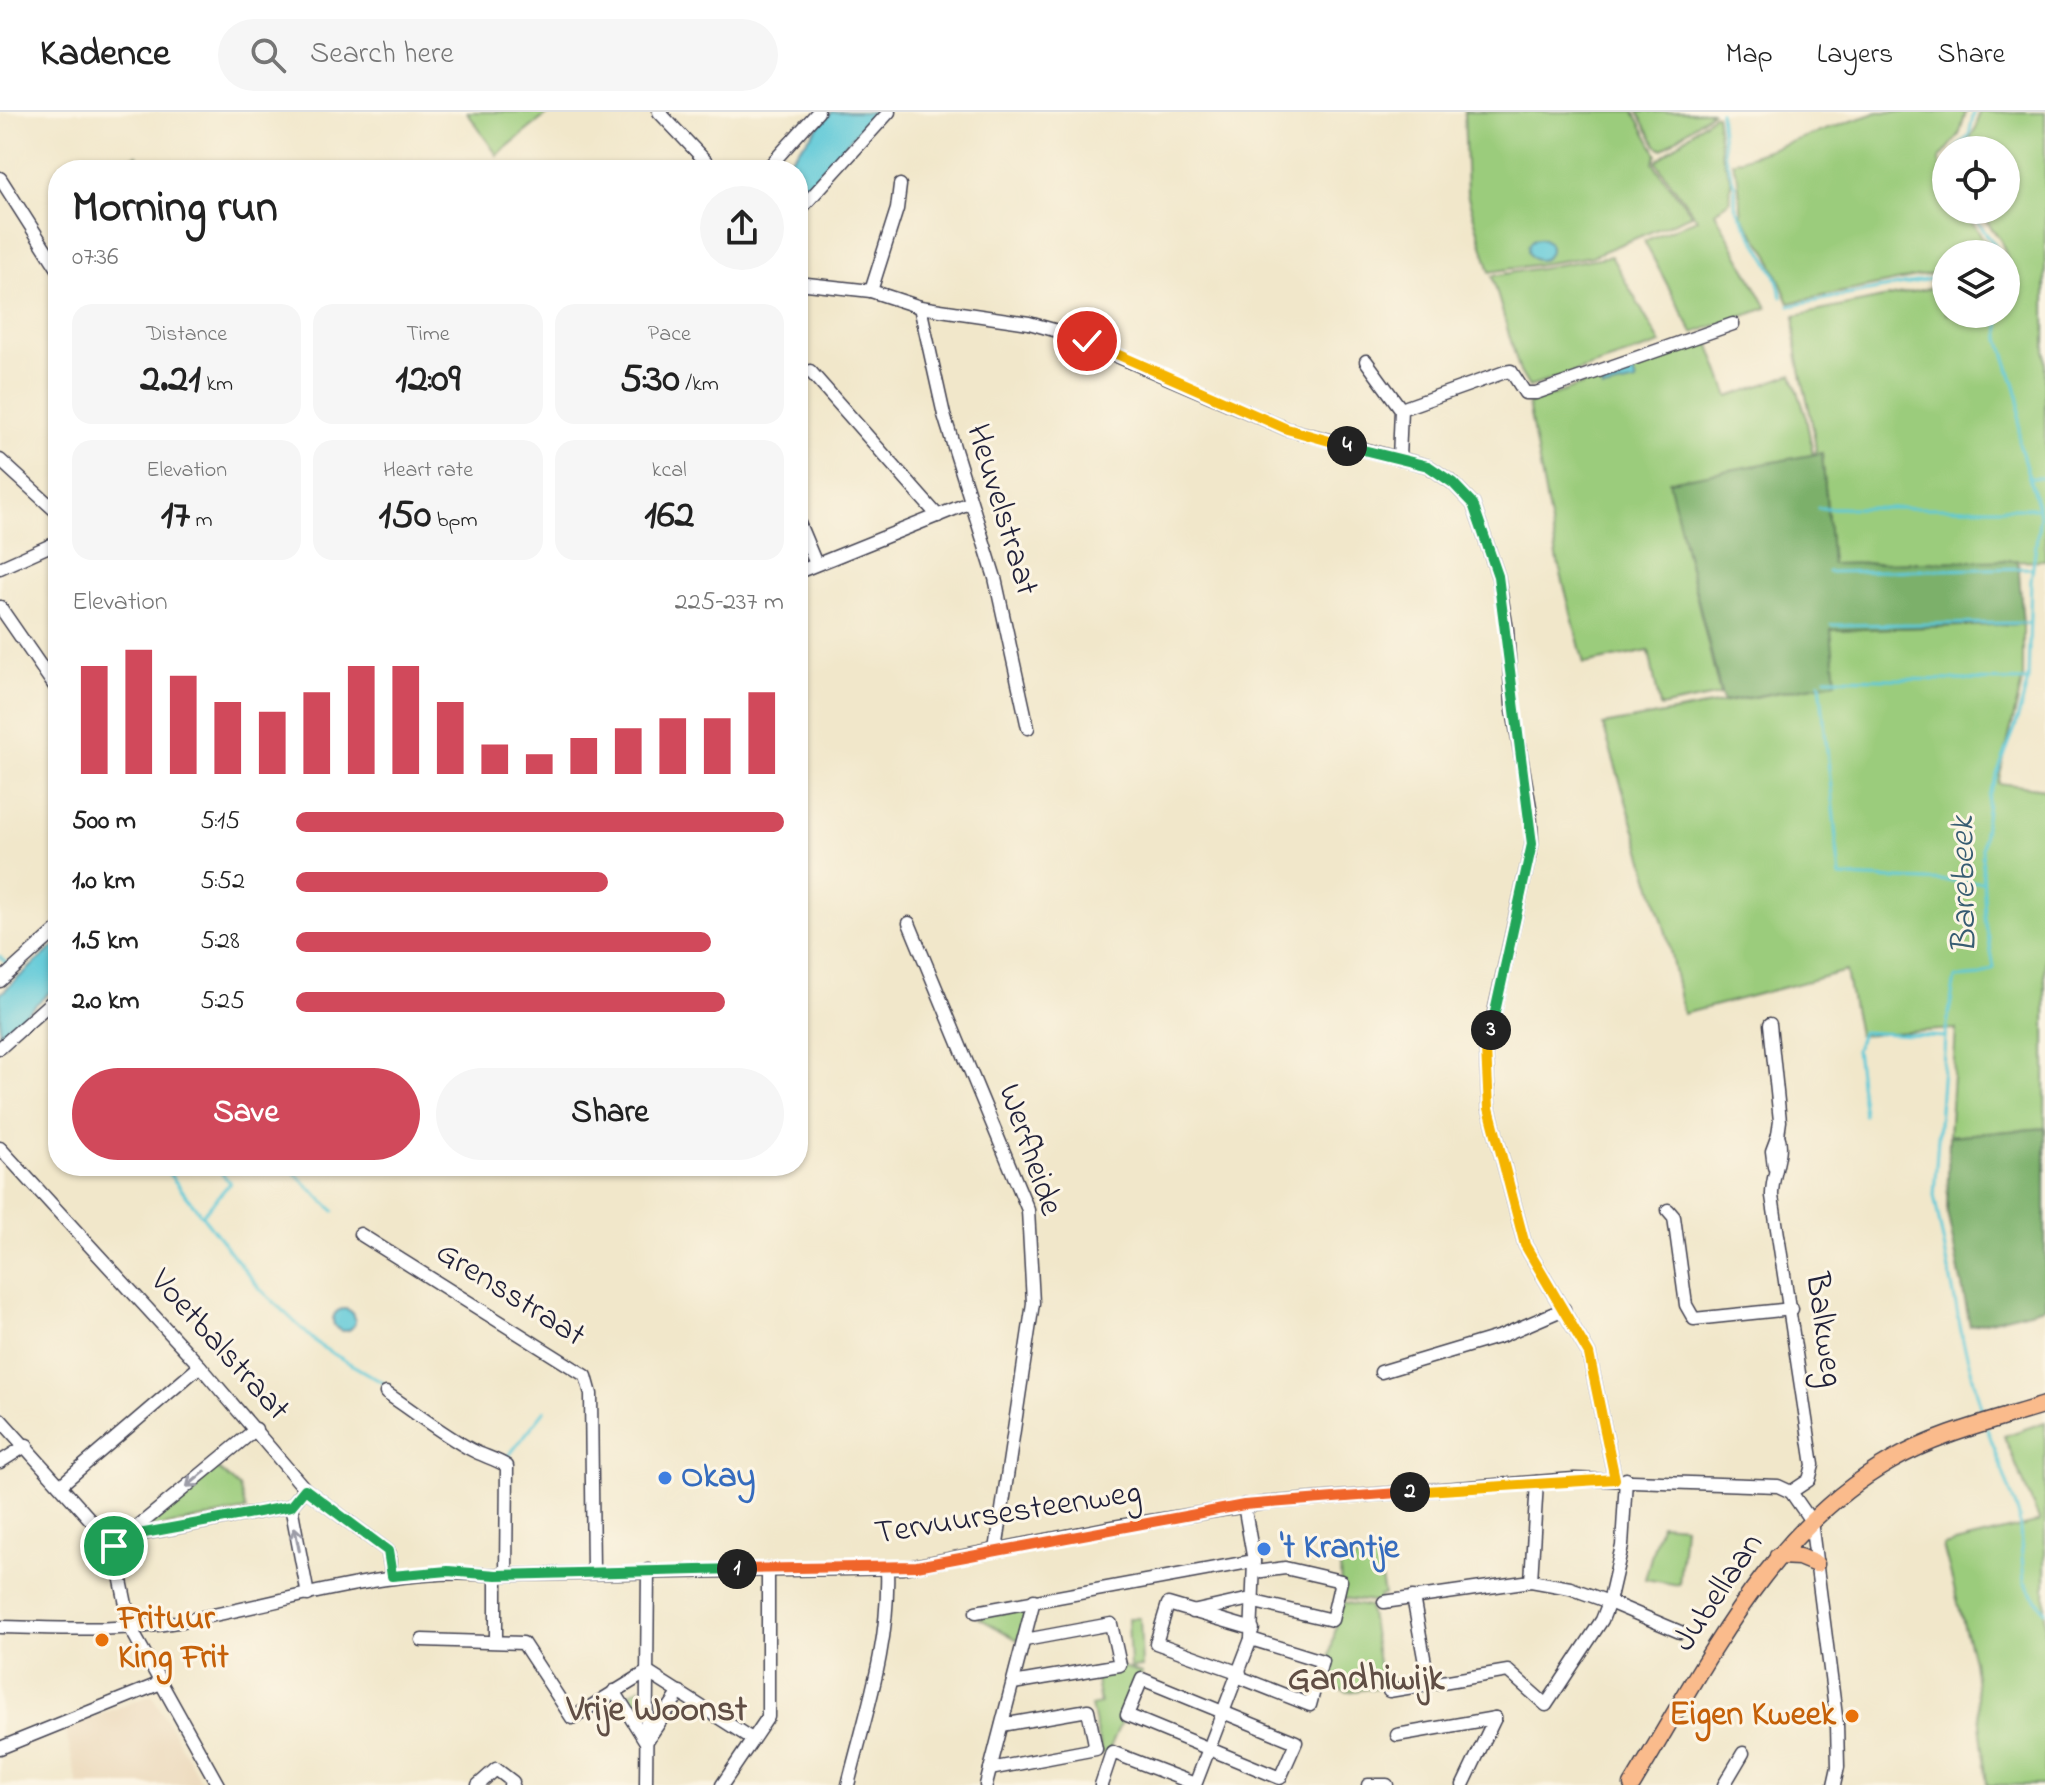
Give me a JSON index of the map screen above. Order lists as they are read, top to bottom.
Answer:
{
  "streets": {
    "main road": ["Jubellaan"],
    "street": [
      "Heuvelstraat",
      "Werfheide",
      "Grensstraat",
      "Balkweg",
      "Voetbalstraat",
      "Tervuursesteenweg"
    ]
  },
  "crossings": [
    ["Werfheide", "Tervuursesteenweg"],
    ["Grensstraat", "Tervuursesteenweg"],
    ["Balkweg", "Tervuursesteenweg"],
    ["Voetbalstraat", "Tervuursesteenweg"]
  ],
  "districts": ["Gandhiwijk", "Vrije Woonst"],
  "water": ["Barebeek"],
  "places": [
    "Okay",
    "'t Krantje",
    "Frituur King Frit",
    "Eigen Kweek"
  ],
  "page": {
    "header": "Kadence",
    "search": "Search here",
    "nav": ["Map", "Layers", "Share"],
    "heading": ["Morning run", "07:36"],
    "stats": [
      ["Distance", "2.21 km"],
      ["Time", "12:09"],
      ["Pace", "5:30 /km"],
      ["Elevation", "17 m"],
      ["Heart rate", "150 bpm"],
      ["kcal", "162"]
    ],
    "pins": [
      "4",
      "3",
      "2",
      "1"
    ],
    "chart": ["Elevation", "225–237 m"],
    "list": [
      {
        "name": "500 m",
        "note": "5:15"
      },
      {
        "name": "1.0 km",
        "note": "5:52"
      },
      {
        "name": "1.5 km",
        "note": "5:28"
      },
      {
        "name": "2.0 km",
        "note": "5:25"
      }
    ],
    "buttons": ["Save", "Share"]
  }
}
